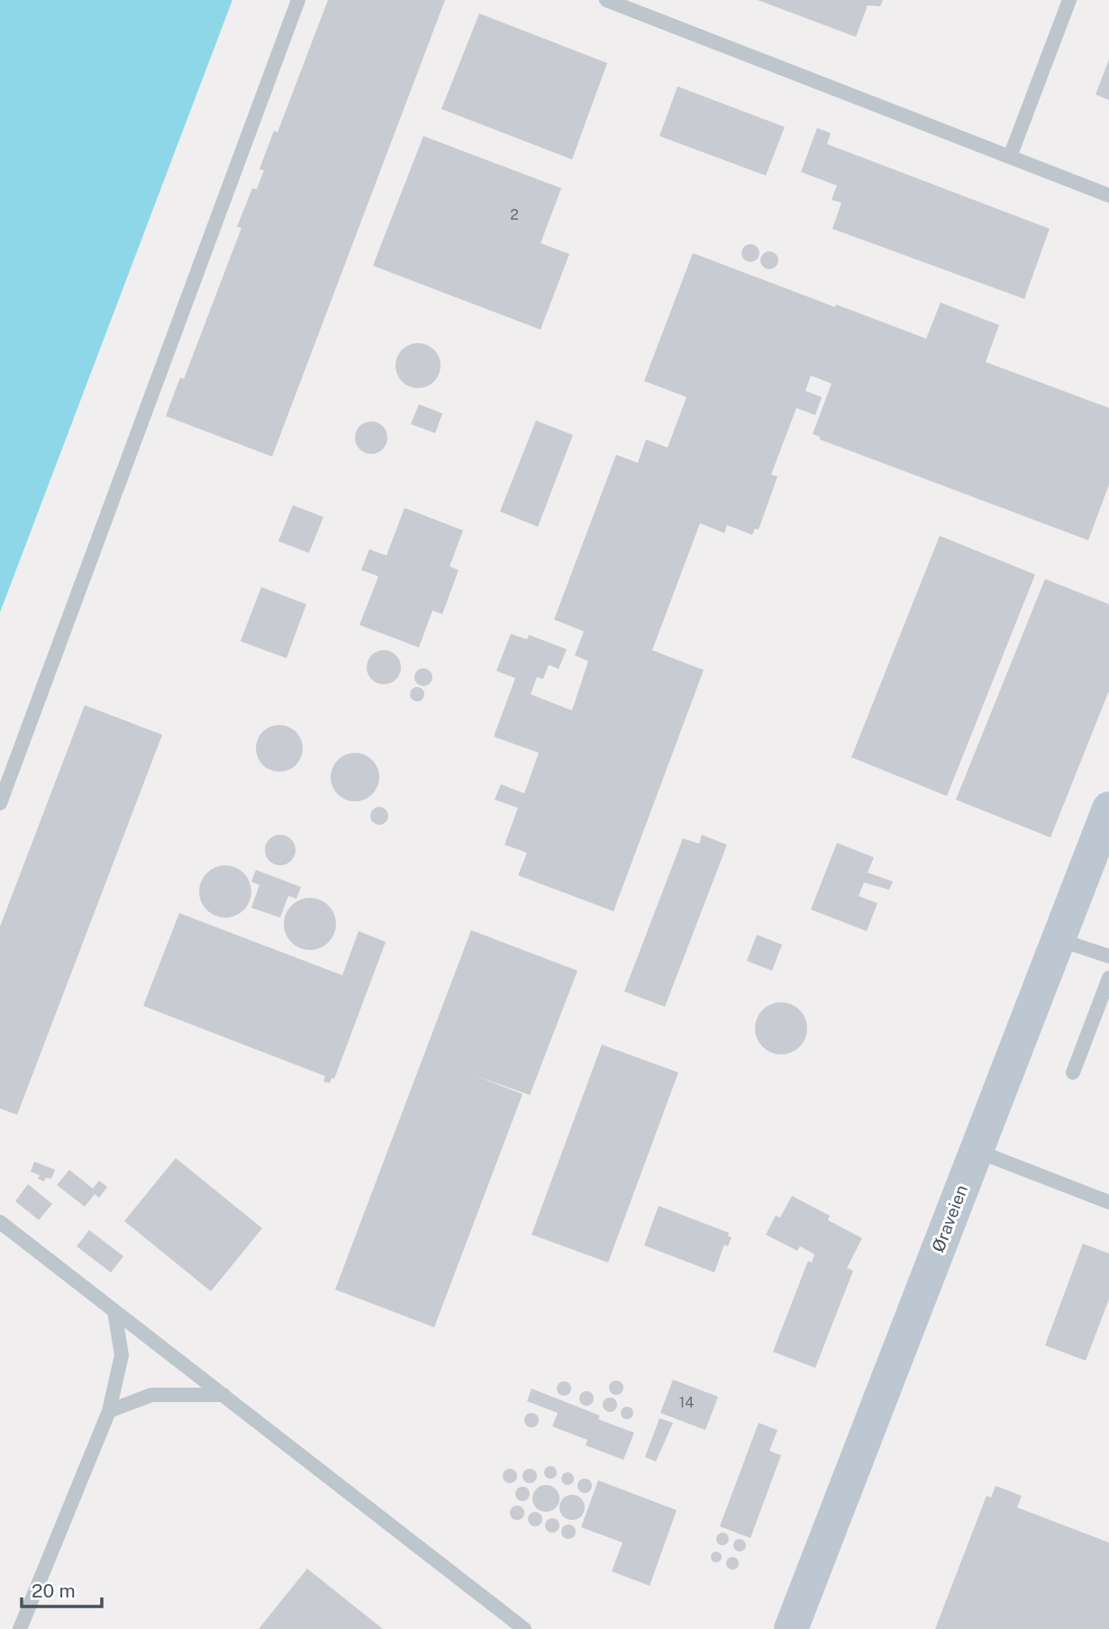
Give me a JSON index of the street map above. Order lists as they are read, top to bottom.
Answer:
{
  "streets": {
    "street": ["Øraveien"]
  },
  "house_numbers": ["2", "14"],
  "scale_bar": "20 m"
}
